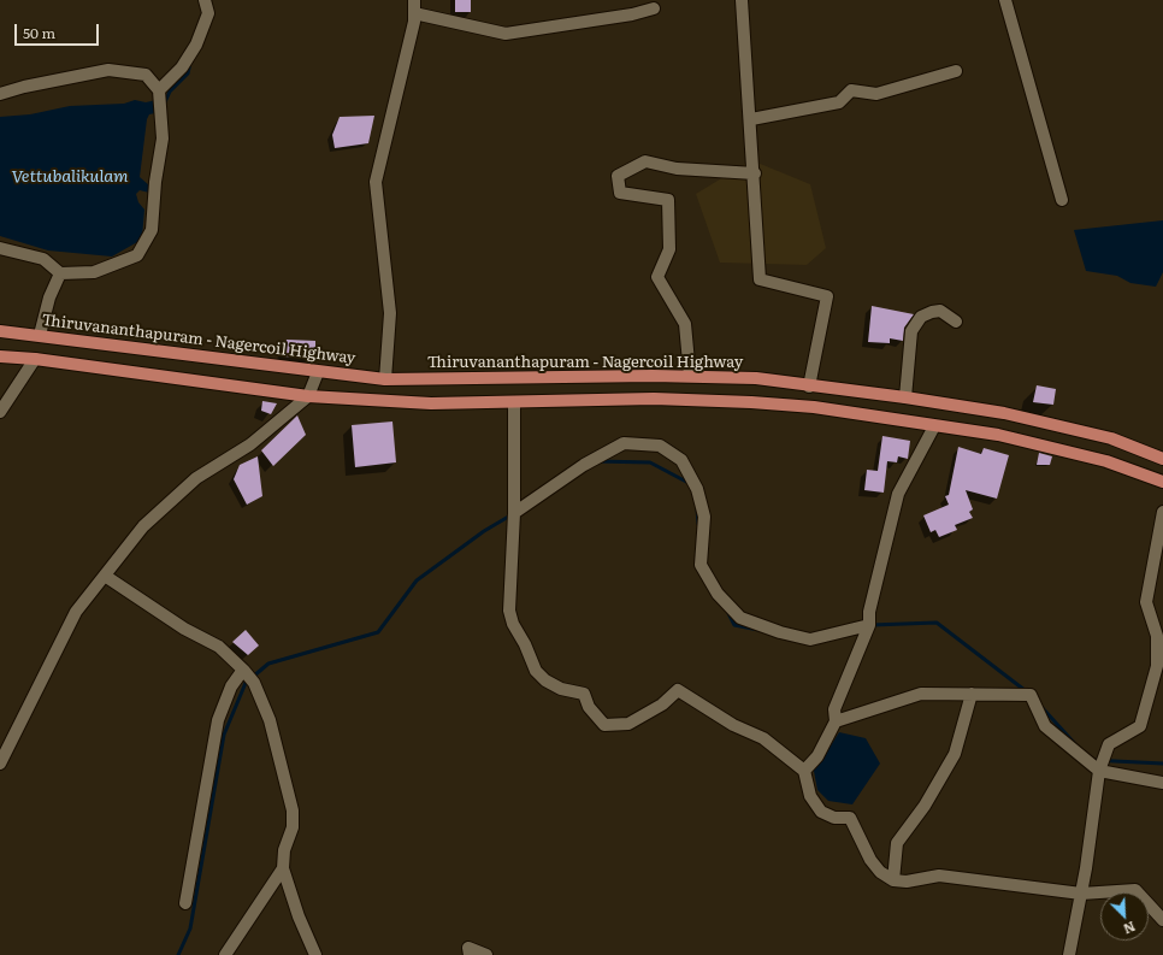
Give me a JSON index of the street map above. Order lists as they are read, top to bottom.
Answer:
{
  "streets": {
    "main road": ["Thiruvananthapuram - Nagercoil Highway"]
  },
  "water": ["Vettubalikulam"],
  "scale_bar": "50 m",
  "north": "bottom right"
}
